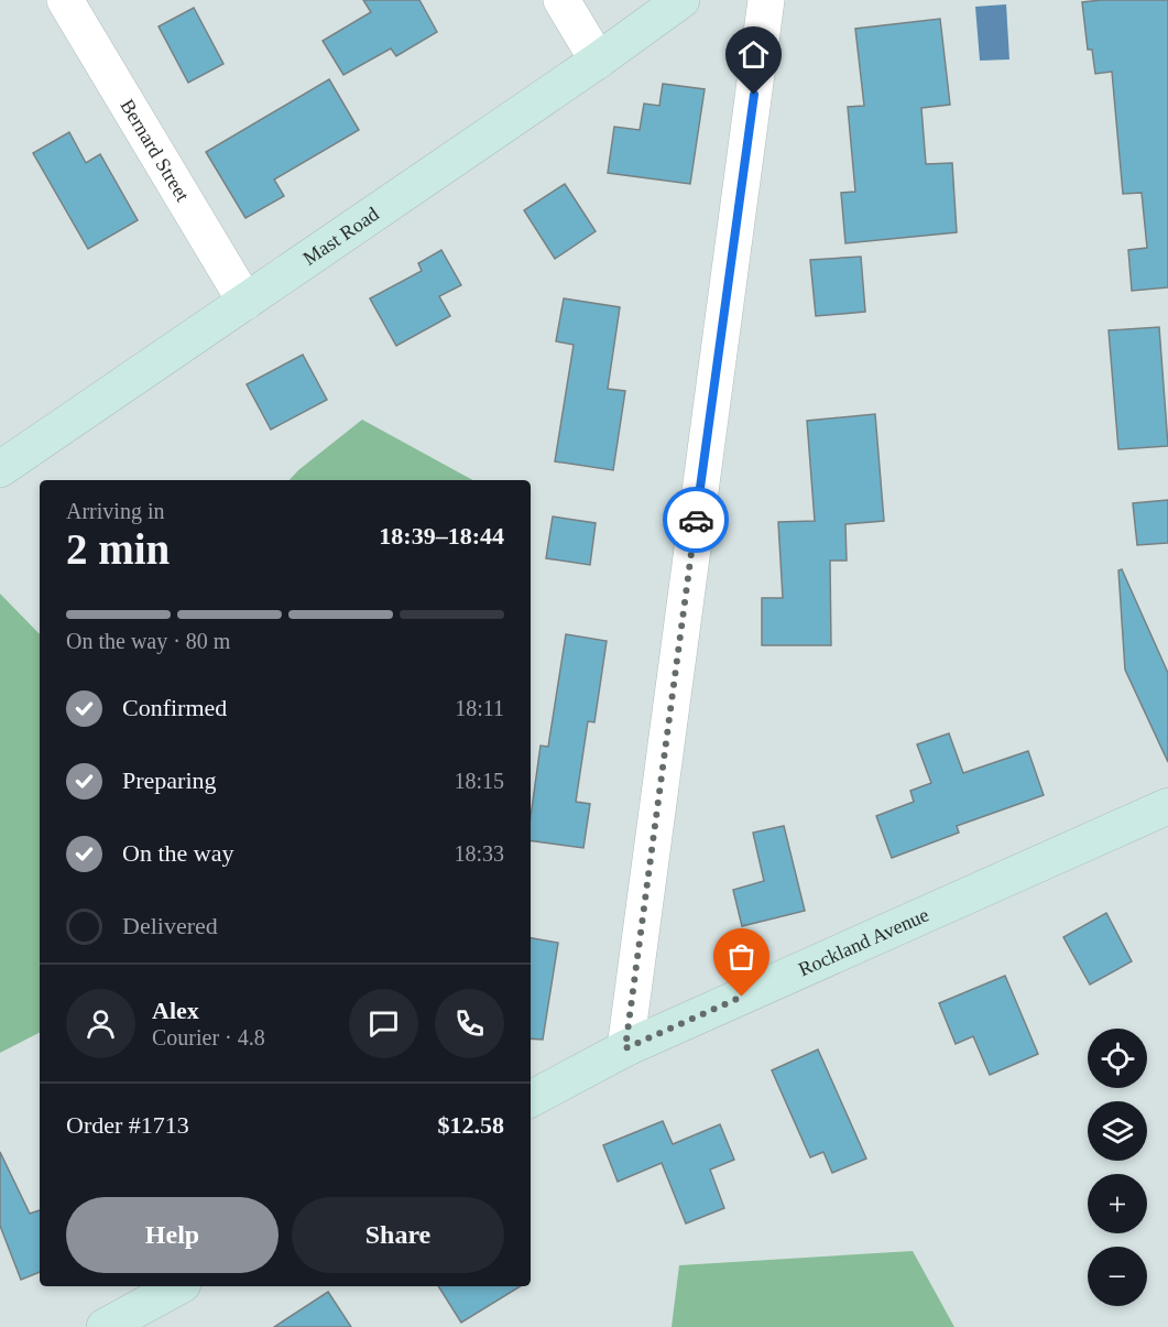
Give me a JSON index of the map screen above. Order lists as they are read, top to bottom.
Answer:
{
  "streets": {
    "main road": ["Mast Road", "Rockland Avenue"],
    "street": ["Bernard Street"]
  },
  "crossings": [
    ["Bernard Street", "Mast Road"]
  ],
  "page": {
    "heading": ["2 min", "Arriving in", "18:39–18:44"],
    "panel": [
      "Alex",
      "Courier · 4.8",
      "Order #1713",
      "$12.58"
    ],
    "bar": "On the way · 80 m",
    "list": [
      ["Confirmed", "18:11"],
      ["Preparing", "18:15"],
      ["On the way", "18:33"],
      "Delivered"
    ],
    "map_buttons": ["+", "−"],
    "buttons": ["Help", "Share"]
  }
}
